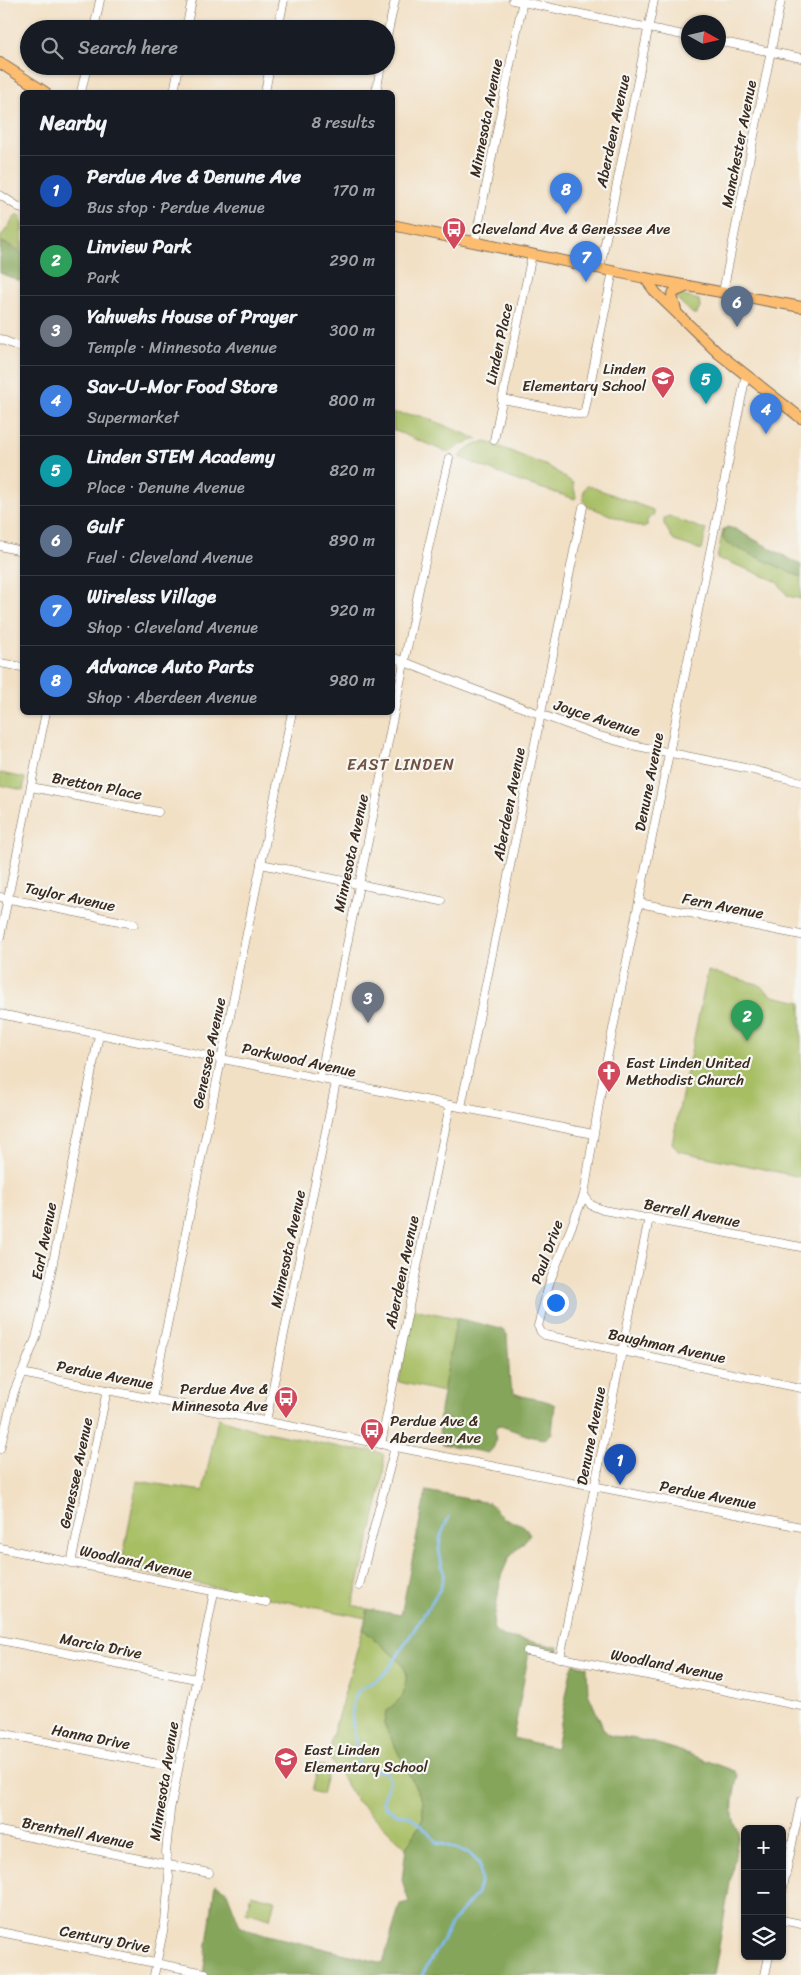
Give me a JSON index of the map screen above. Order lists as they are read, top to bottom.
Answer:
{
  "streets": {
    "street": [
      "Minnesota Avenue",
      "Aberdeen Avenue",
      "Manchester Avenue",
      "Linden Place",
      "Joyce Avenue",
      "Denune Avenue",
      "Bretton Place",
      "Taylor Avenue",
      "Fern Avenue",
      "Genessee Avenue",
      "Parkwood Avenue",
      "Berrell Avenue",
      "Earl Avenue",
      "Paul Drive",
      "Baughman Avenue",
      "Perdue Avenue",
      "Woodland Avenue",
      "Marcia Drive",
      "Hanna Drive",
      "Brentnell Avenue",
      "Century Drive"
    ]
  },
  "crossings": [
    ["Minnesota Avenue", "Joyce Avenue"],
    ["Minnesota Avenue", "Parkwood Avenue"],
    ["Minnesota Avenue", "Perdue Avenue"],
    ["Minnesota Avenue", "Woodland Avenue"],
    ["Minnesota Avenue", "Marcia Drive"],
    ["Minnesota Avenue", "Hanna Drive"],
    ["Minnesota Avenue", "Brentnell Avenue"],
    ["Minnesota Avenue", "Century Drive"],
    ["Aberdeen Avenue", "Joyce Avenue"],
    ["Aberdeen Avenue", "Parkwood Avenue"],
    ["Aberdeen Avenue", "Perdue Avenue"],
    ["Joyce Avenue", "Denune Avenue"],
    ["Denune Avenue", "Fern Avenue"],
    ["Denune Avenue", "Parkwood Avenue"],
    ["Denune Avenue", "Berrell Avenue"],
    ["Denune Avenue", "Paul Drive"],
    ["Denune Avenue", "Baughman Avenue"],
    ["Denune Avenue", "Perdue Avenue"],
    ["Denune Avenue", "Woodland Avenue"],
    ["Genessee Avenue", "Parkwood Avenue"],
    ["Genessee Avenue", "Perdue Avenue"],
    ["Genessee Avenue", "Woodland Avenue"],
    ["Parkwood Avenue", "Earl Avenue"],
    ["Berrell Avenue", "Paul Drive"],
    ["Earl Avenue", "Perdue Avenue"],
    ["Paul Drive", "Baughman Avenue"]
  ],
  "districts": ["EAST LINDEN"],
  "places": {
    "bus stop": ["Cleveland Ave & Genessee Ave", "Perdue Ave & Minnesota Ave", "Perdue Ave & Aberdeen Ave"],
    "school or university": ["Linden Elementary School", "East Linden Elementary School"],
    "church": ["East Linden United Methodist Church"]
  },
  "north": "right",
  "page": {
    "search": "Search here",
    "heading": ["Nearby", "8 results"],
    "list": [
      {
        "mark": "1",
        "name": "Perdue Ave & Denune Ave",
        "note": "Bus stop · Perdue Avenue",
        "value": "170 m"
      },
      {
        "mark": "2",
        "name": "Linview Park",
        "note": "Park",
        "value": "290 m"
      },
      {
        "mark": "3",
        "name": "Yahwehs House of Prayer",
        "note": "Temple · Minnesota Avenue",
        "value": "300 m"
      },
      {
        "mark": "4",
        "name": "Sav-U-Mor Food Store",
        "note": "Supermarket",
        "value": "800 m"
      },
      {
        "mark": "5",
        "name": "Linden STEM Academy",
        "note": "Place · Denune Avenue",
        "value": "820 m"
      },
      {
        "mark": "6",
        "name": "Gulf",
        "note": "Fuel · Cleveland Avenue",
        "value": "890 m"
      },
      {
        "mark": "7",
        "name": "Wireless Village",
        "note": "Shop · Cleveland Avenue",
        "value": "920 m"
      },
      {
        "mark": "8",
        "name": "Advance Auto Parts",
        "note": "Shop · Aberdeen Avenue",
        "value": "980 m"
      }
    ],
    "pins": [
      "8",
      "7",
      "6",
      "5",
      "4",
      "3",
      "2",
      "1"
    ],
    "map_buttons": ["+", "−"]
  }
}
